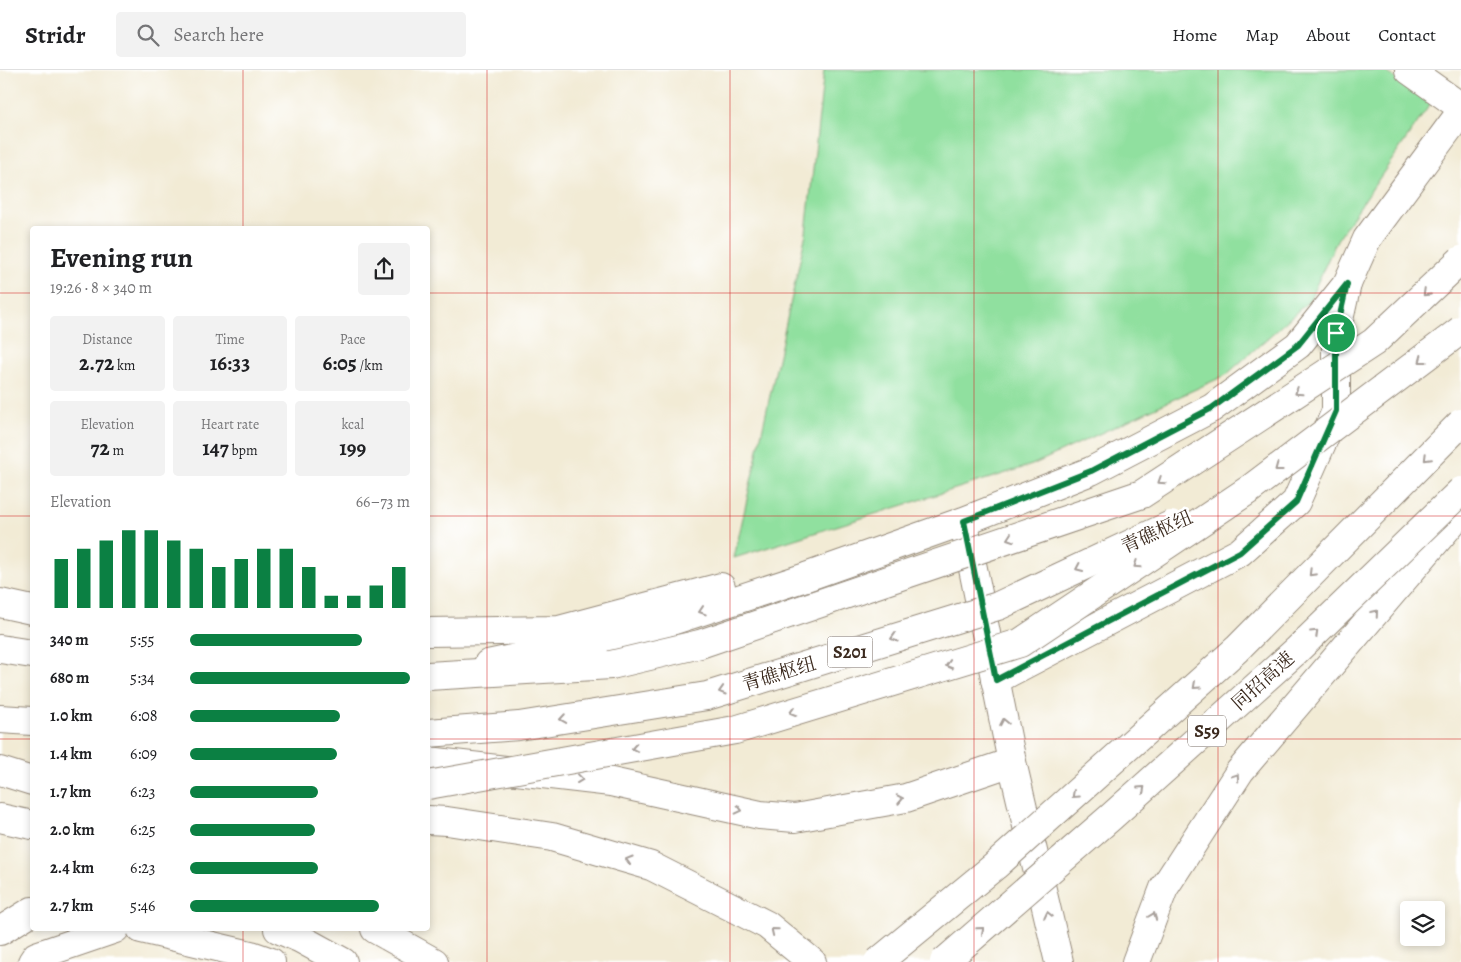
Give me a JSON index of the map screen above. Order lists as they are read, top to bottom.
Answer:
{
  "streets": {
    "main road": [
      "青礁枢纽",
      "S201",
      "同招高速",
      "S59"
    ]
  },
  "page": {
    "header": "Stridr",
    "search": "Search here",
    "nav": [
      "Home",
      "Map",
      "About",
      "Contact"
    ],
    "heading": ["Evening run", "19:26 · 8 × 340 m"],
    "stats": [
      ["Distance", "2.72 km"],
      ["Time", "16:33"],
      ["Pace", "6:05 /km"],
      ["Elevation", "72 m"],
      ["Heart rate", "147 bpm"],
      ["kcal", "199"]
    ],
    "chart": ["Elevation", "66–73 m"],
    "list": [
      {
        "name": "340 m",
        "note": "5:55"
      },
      {
        "name": "680 m",
        "note": "5:34"
      },
      {
        "name": "1.0 km",
        "note": "6:08"
      },
      {
        "name": "1.4 km",
        "note": "6:09"
      },
      {
        "name": "1.7 km",
        "note": "6:23"
      },
      {
        "name": "2.0 km",
        "note": "6:25"
      },
      {
        "name": "2.4 km",
        "note": "6:23"
      },
      {
        "name": "2.7 km",
        "note": "5:46"
      }
    ]
  }
}
